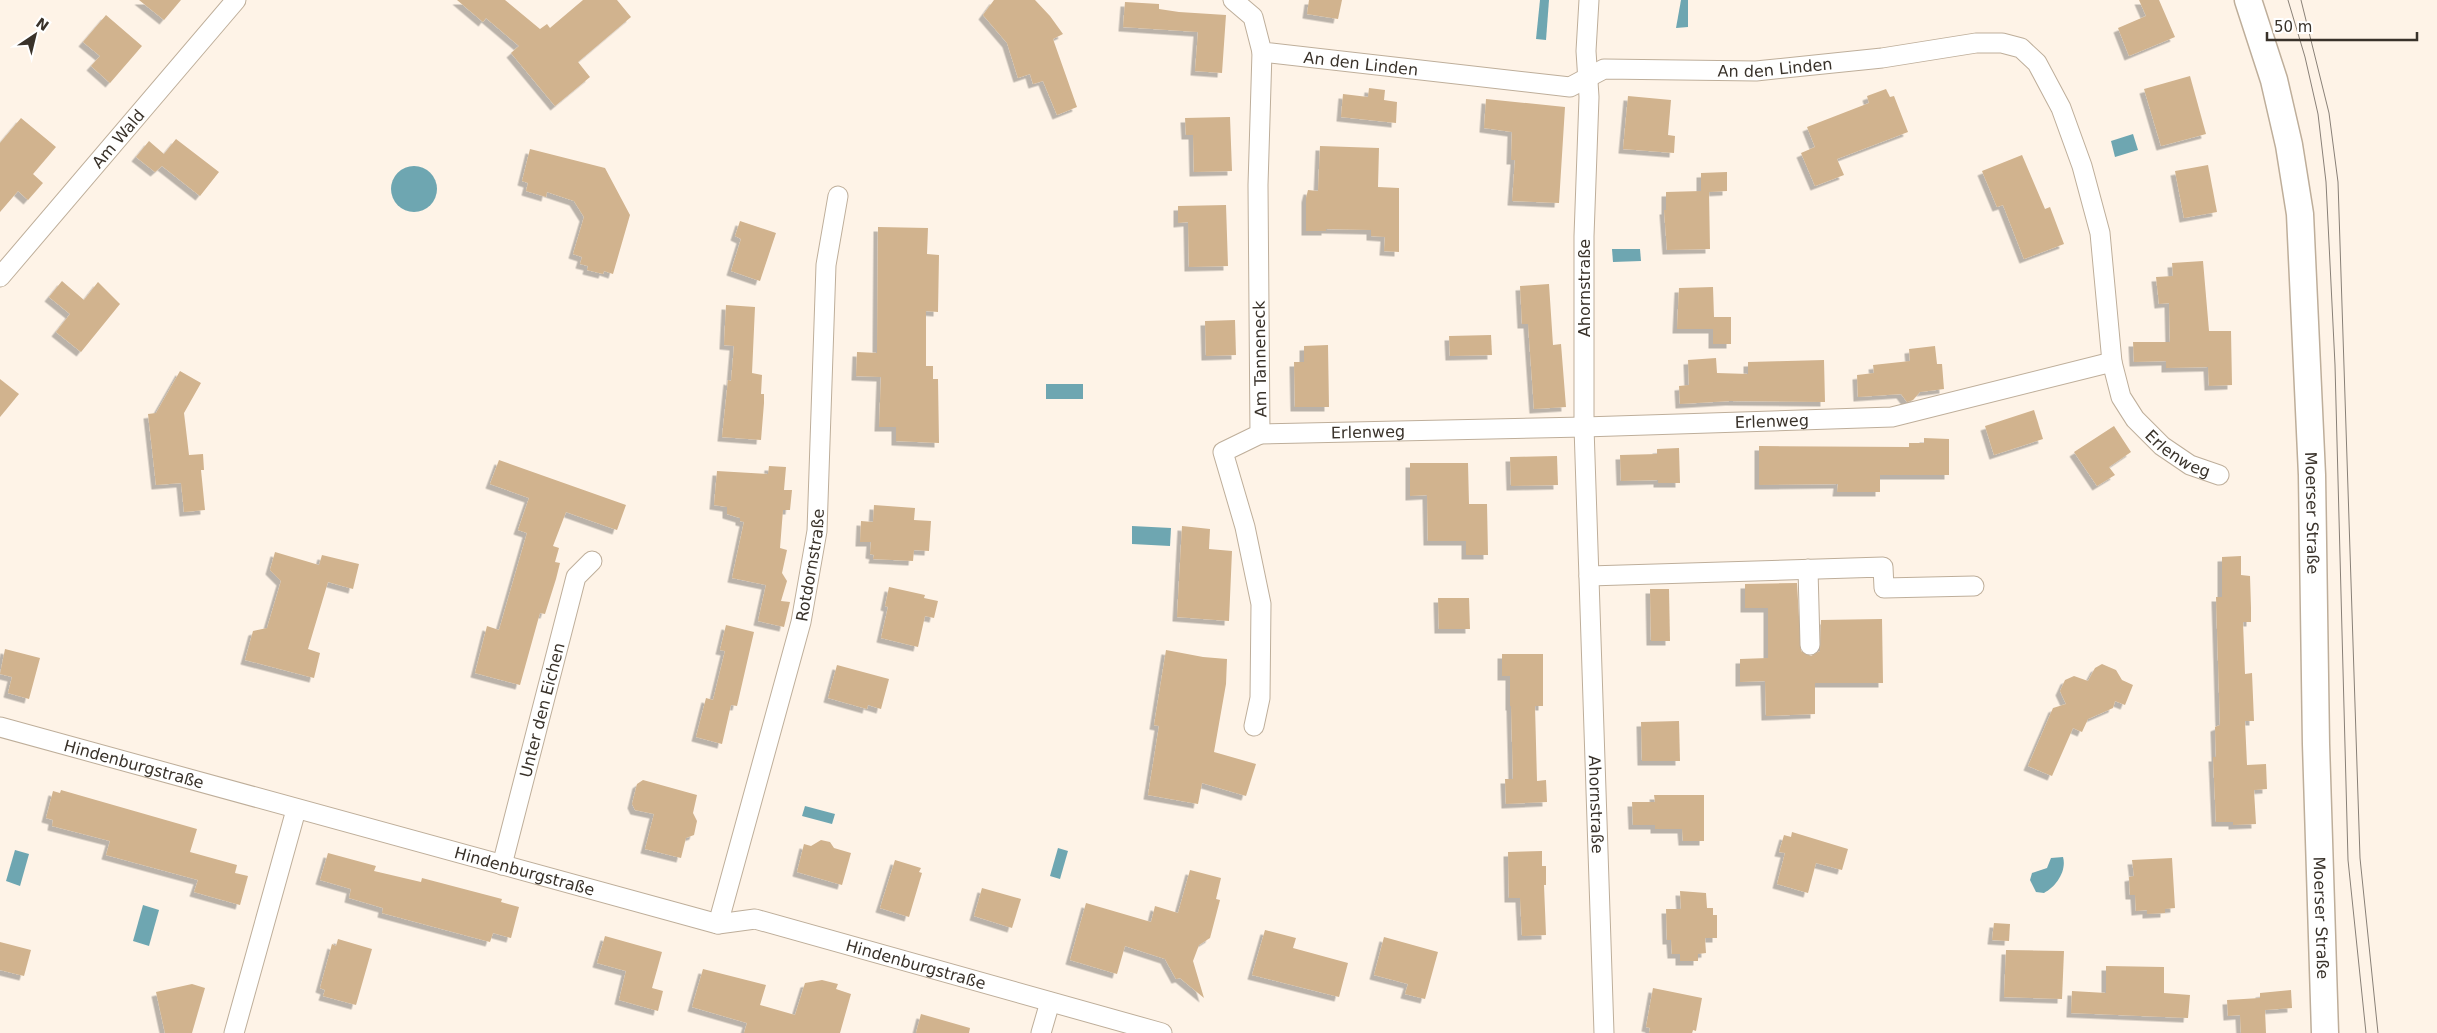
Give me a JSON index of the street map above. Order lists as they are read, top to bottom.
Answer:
{
  "streets": {
    "main road": ["Moerser Straße"],
    "street": [
      "An den Linden",
      "Am Wald",
      "Ahornstraße",
      "Am Tanneneck",
      "Erlenweg",
      "Rotdornstraße",
      "Unter den Eichen",
      "Hindenburgstraße"
    ]
  },
  "crossings": [
    ["An den Linden", "Ahornstraße"],
    ["An den Linden", "Am Tanneneck"],
    ["An den Linden", "Erlenweg"],
    ["Ahornstraße", "Erlenweg"],
    ["Am Tanneneck", "Erlenweg"],
    ["Rotdornstraße", "Hindenburgstraße"],
    ["Unter den Eichen", "Hindenburgstraße"]
  ],
  "scale_bar": "50 m",
  "north": "top right"
}
